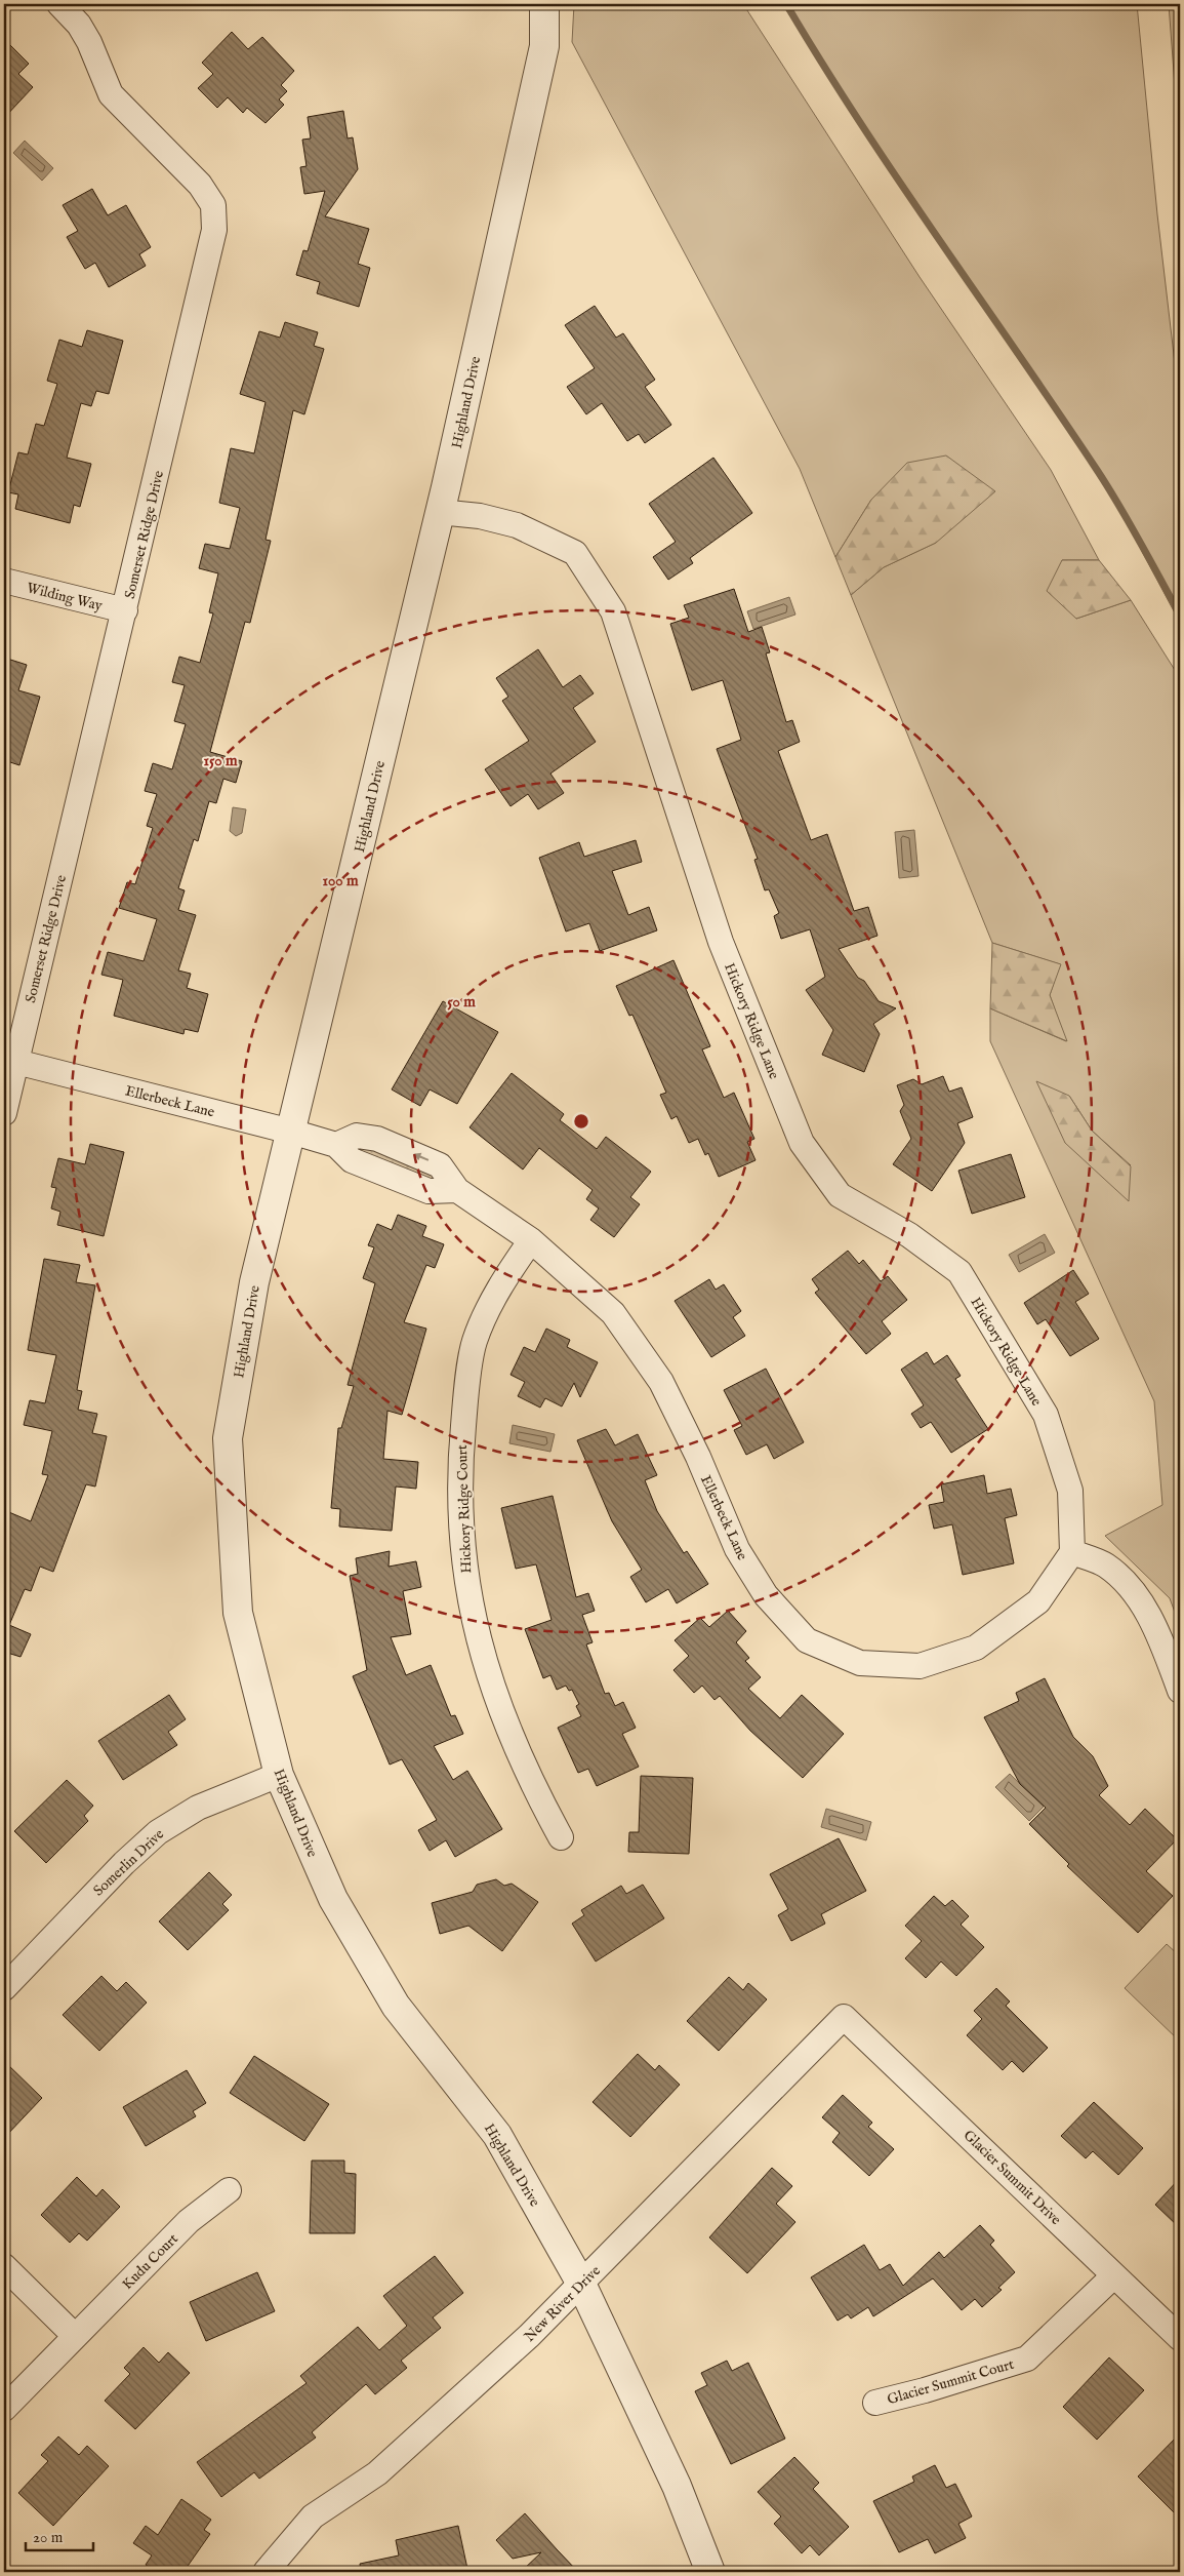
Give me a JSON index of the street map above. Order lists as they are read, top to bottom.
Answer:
{
  "streets": {
    "street": [
      "Highland Drive",
      "Somerset Ridge Drive",
      "Wilding Way",
      "Hickory Ridge Lane",
      "Ellerbeck Lane",
      "Hickory Ridge Court",
      "Somerlin Drive",
      "Glacier Summit Drive",
      "Kudu Court",
      "New River Drive",
      "Glacier Summit Court"
    ]
  },
  "crossings": [
    ["Highland Drive", "Hickory Ridge Lane"],
    ["Highland Drive", "Ellerbeck Lane"],
    ["Highland Drive", "Somerlin Drive"],
    ["Highland Drive", "New River Drive"],
    ["Somerset Ridge Drive", "Wilding Way"],
    ["Somerset Ridge Drive", "Ellerbeck Lane"],
    ["Hickory Ridge Lane", "Ellerbeck Lane"],
    ["Ellerbeck Lane", "Hickory Ridge Court"],
    ["Glacier Summit Drive", "New River Drive"],
    ["Glacier Summit Drive", "Glacier Summit Court"]
  ],
  "scale_bar": "20 m",
  "rings": ["150 m", "100 m", "50 m"]
}
